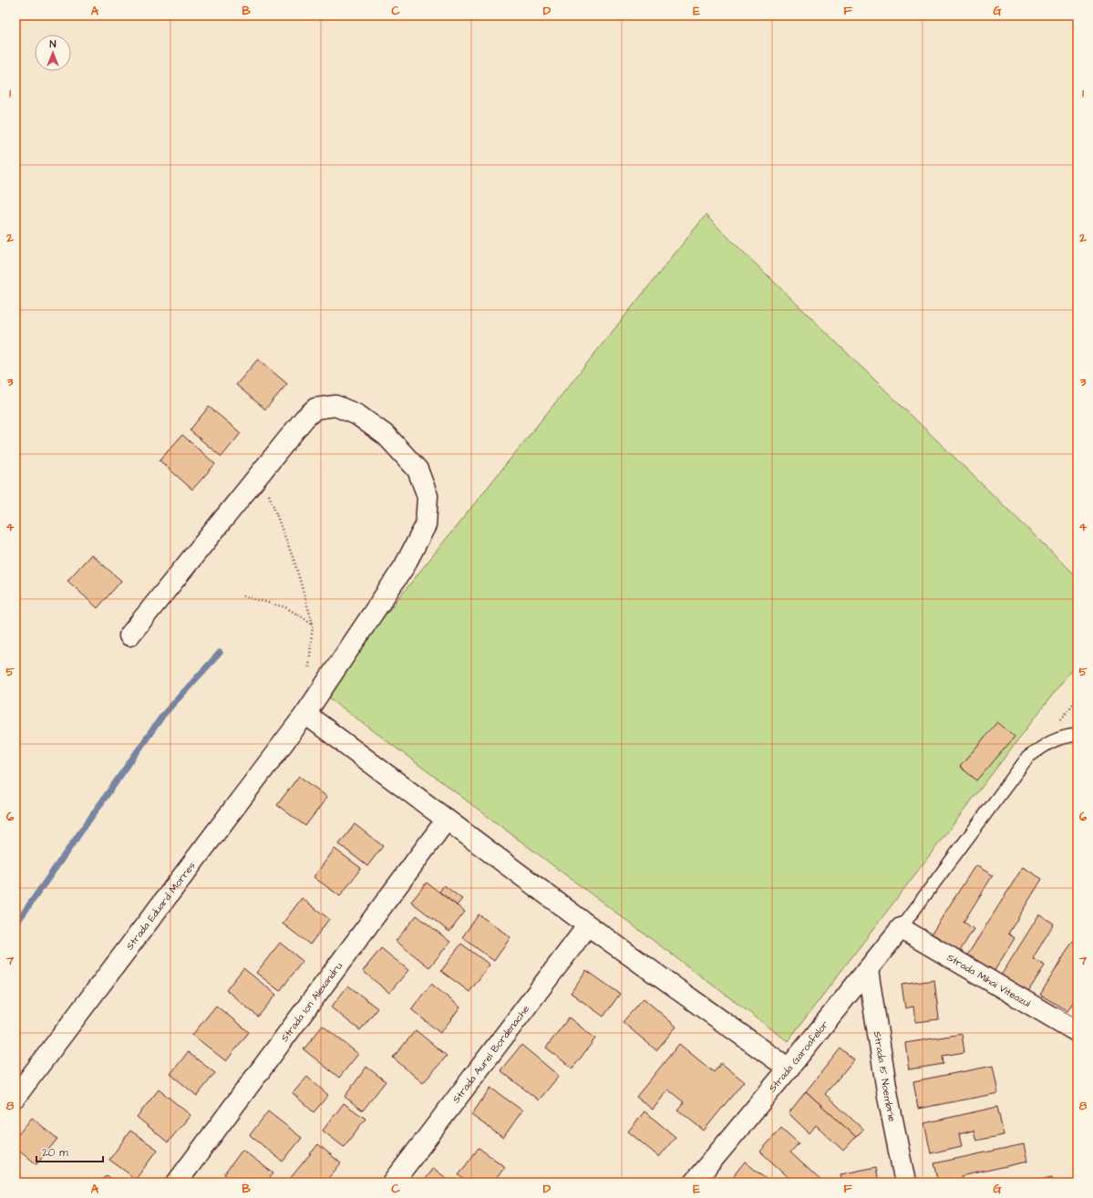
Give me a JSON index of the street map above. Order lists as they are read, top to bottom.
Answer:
{
  "streets": {
    "street": [
      "Strada Eduard Morres",
      "Strada Mihai Viteazul",
      "Strada Ion Alexandru",
      "Strada Aurel Bordenache",
      "Strada Garoafelor",
      "Strada 15 Noembrie"
    ]
  },
  "crossings": [
    ["Strada Mihai Viteazul", "Strada Garoafelor"],
    ["Strada Garoafelor", "Strada 15 Noembrie"]
  ],
  "scale_bar": "20 m",
  "north": "top",
  "grid": {
    "columns": [
      "A",
      "B",
      "C",
      "D",
      "E",
      "F",
      "G"
    ],
    "rows": [
      "1",
      "2",
      "3",
      "4",
      "5",
      "6",
      "7",
      "8"
    ]
  }
}
